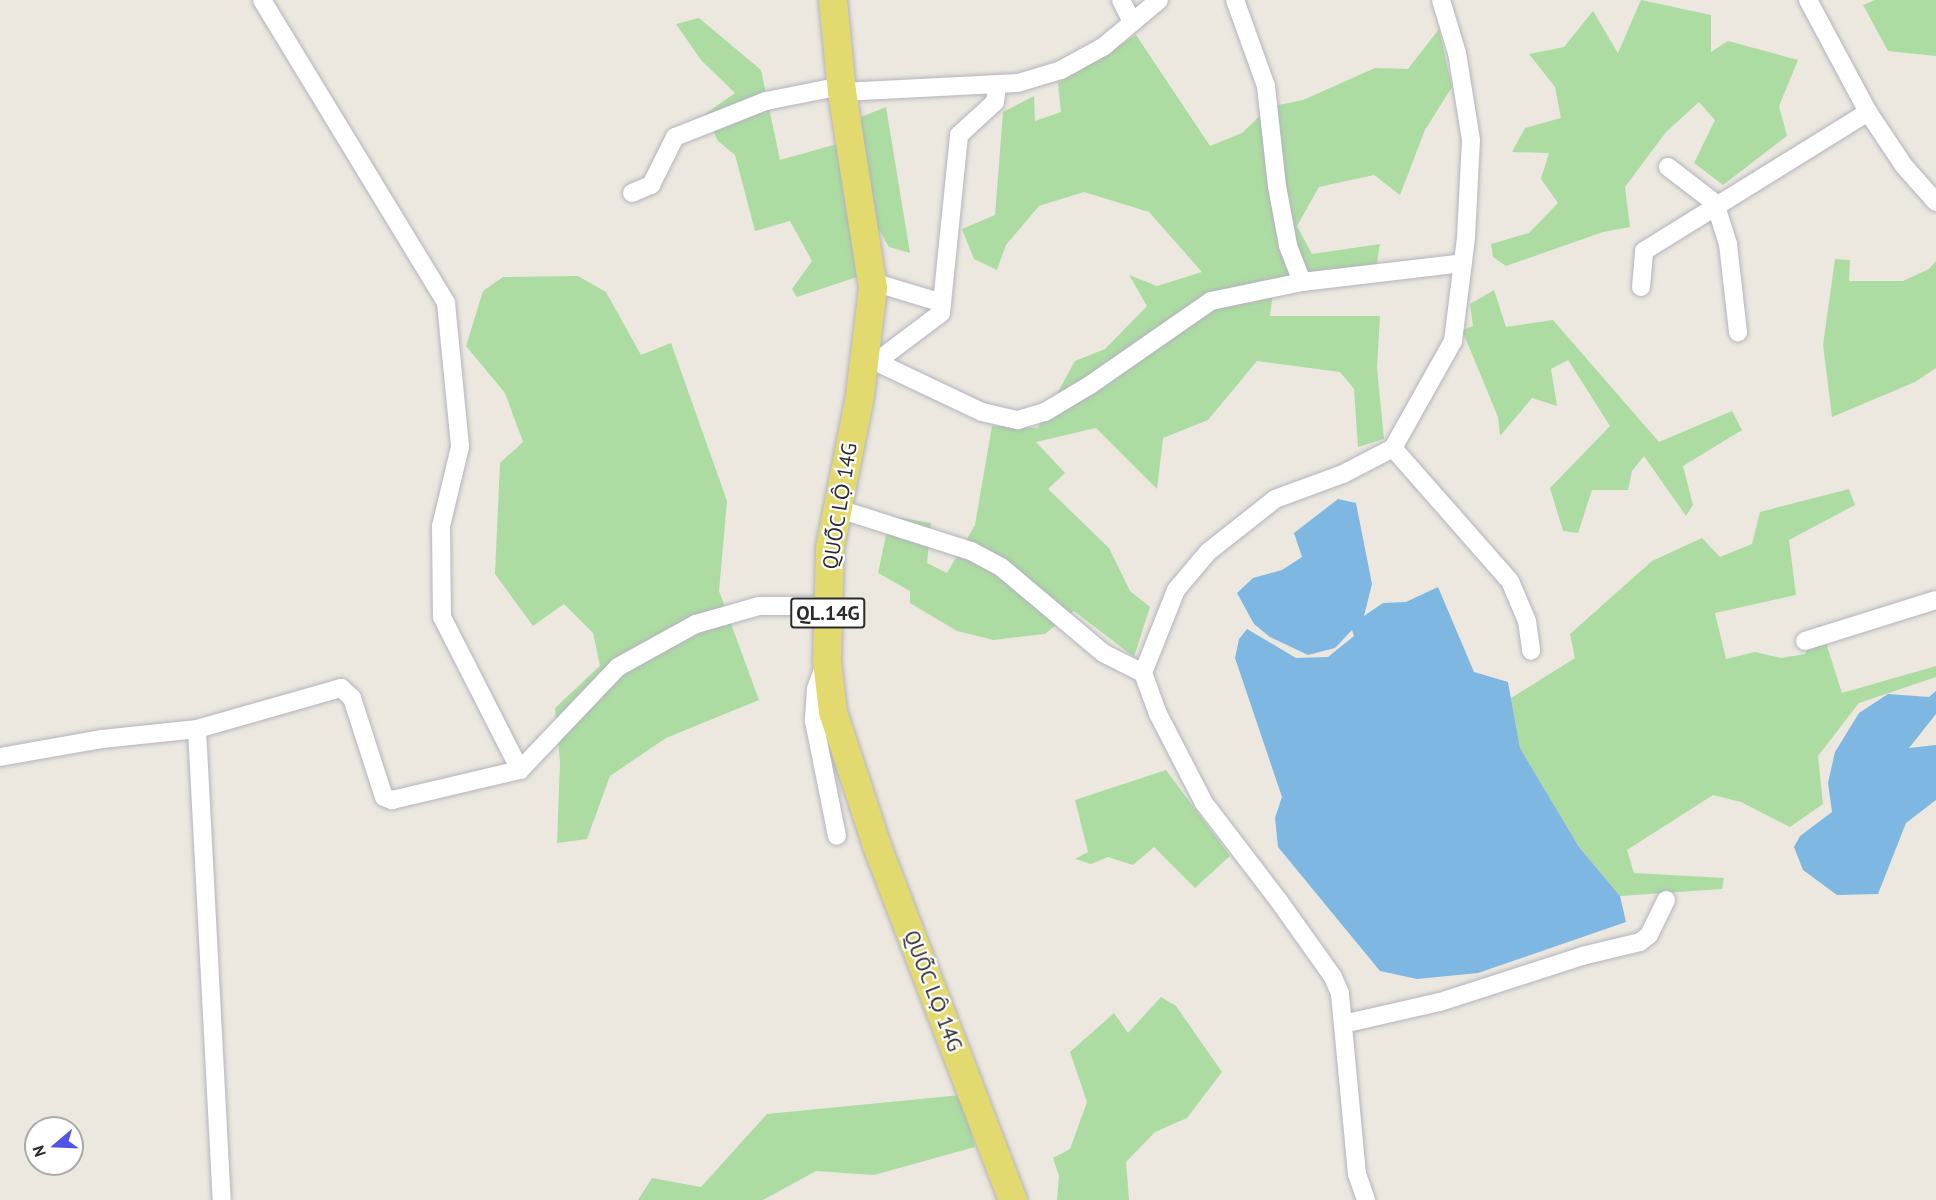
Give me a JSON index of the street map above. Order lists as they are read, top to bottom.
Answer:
{
  "streets": {
    "main road": ["QUỐC LỘ 14G", "QL.14G"]
  },
  "north": "left"
}
